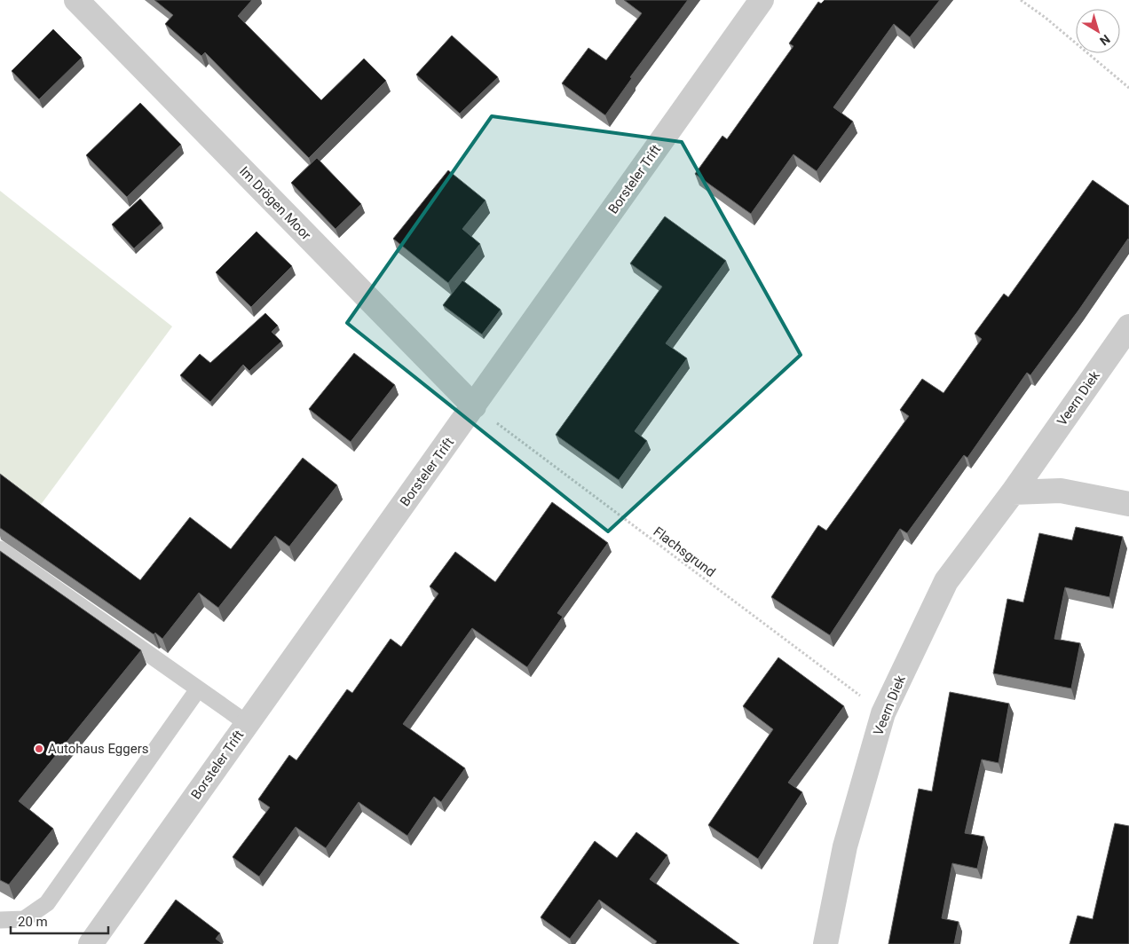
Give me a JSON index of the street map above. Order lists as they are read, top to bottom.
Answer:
{
  "streets": {
    "street": ["Borsteler Trift", "Im Drögen Moor", "Veern Diek"],
    "path": ["Flachsgrund"]
  },
  "crossings": [
    ["Borsteler Trift", "Im Drögen Moor"],
    ["Borsteler Trift", "Flachsgrund"],
    ["Im Drögen Moor", "Flachsgrund"],
    ["Veern Diek", "Flachsgrund"]
  ],
  "places": ["Autohaus Eggers"],
  "scale_bar": "20 m",
  "north": "bottom right"
}
